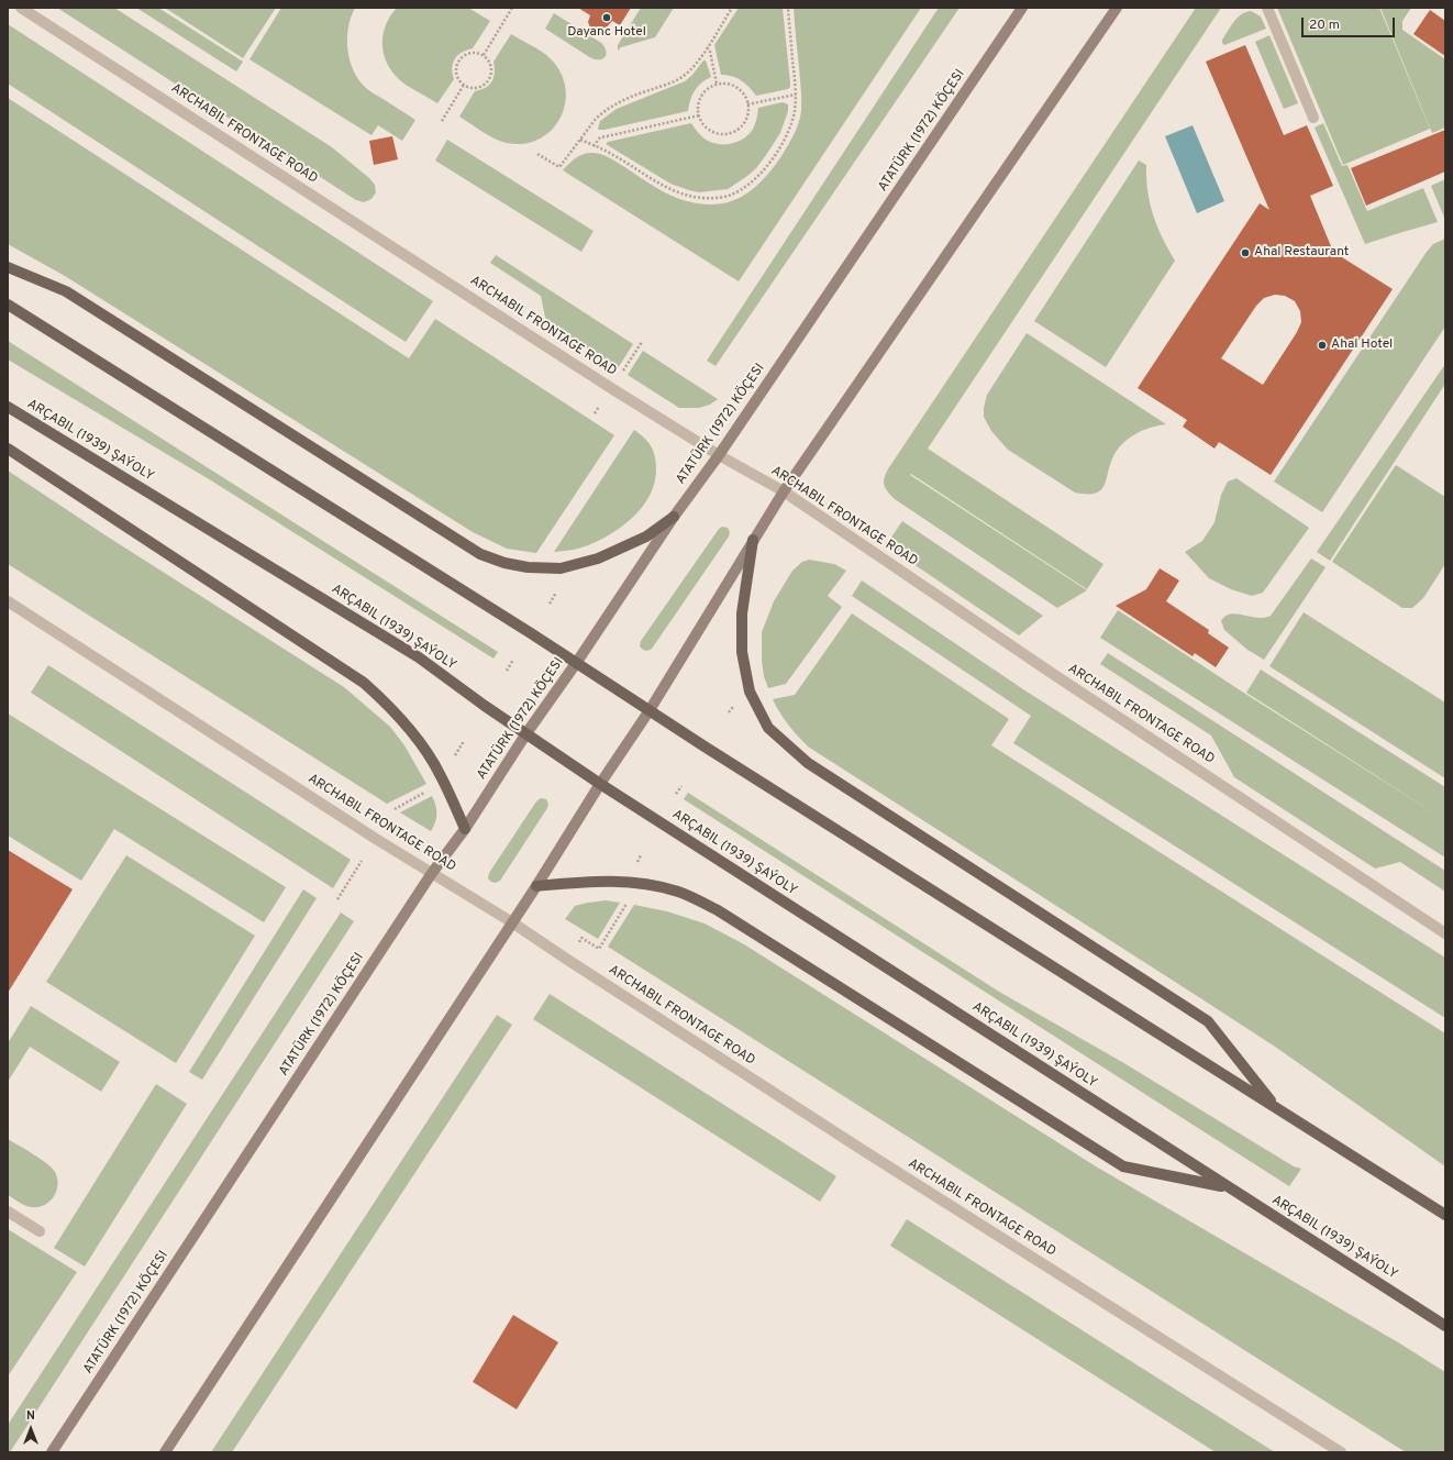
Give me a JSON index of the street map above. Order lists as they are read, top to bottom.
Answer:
{
  "streets": {
    "main road": ["ATATÜRK (1972) KÖÇESI", "ARÇABIL (1939) ŞAÝOLY"],
    "street": ["ARCHABIL FRONTAGE ROAD"]
  },
  "crossings": [
    ["ATATÜRK (1972) KÖÇESI", "ARCHABIL FRONTAGE ROAD"],
    ["ATATÜRK (1972) KÖÇESI", "ARÇABIL (1939) ŞAÝOLY"]
  ],
  "places": ["Dayanc Hotel", "Ahal Restaurant", "Ahal Hotel"],
  "scale_bar": "20 m",
  "north": "top"
}
